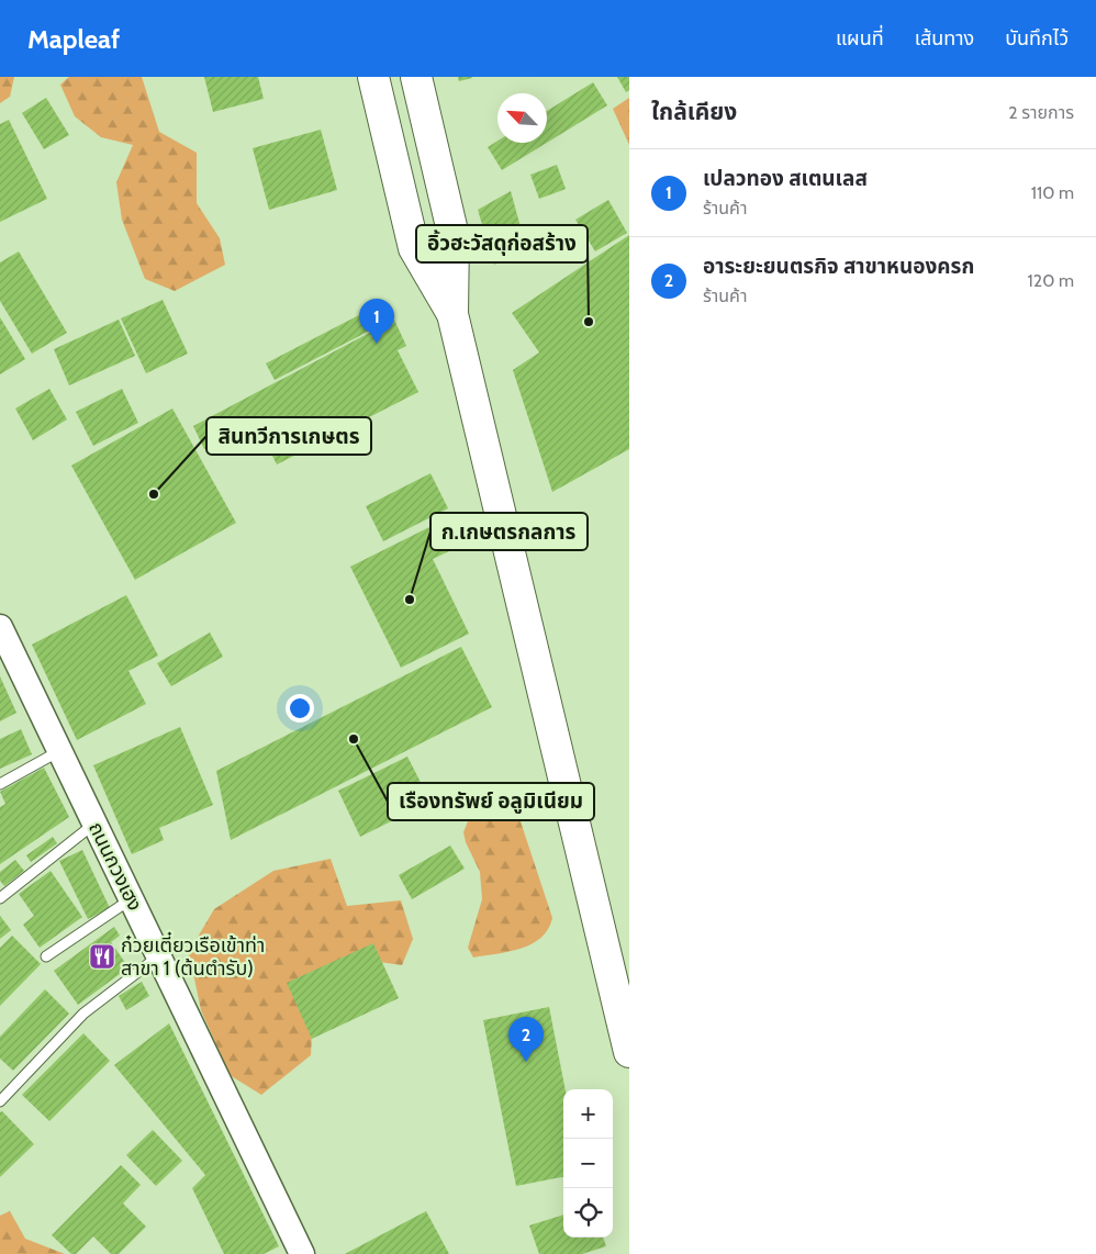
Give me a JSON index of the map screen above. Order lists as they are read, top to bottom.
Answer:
{
  "streets": {
    "street": ["ถนนกวงเฮง"]
  },
  "places": {
    "other": [
      "อิ้วฮะวัสดุก่อสร้าง",
      "สินทวีการเกษตร",
      "ก.เกษตรกลการ",
      "เรืองทรัพย์ อลูมิเนียม"
    ],
    "restaurant": ["ก๋วยเตี๋ยวเรือเข้าท่า สาขา 1 (ต้นตำรับ)"]
  },
  "north": "top left",
  "page": {
    "header": "Mapleaf",
    "nav": ["แผนที่", "เส้นทาง", "บันทึกไว้"],
    "heading": ["ใกล้เคียง", "2 รายการ"],
    "list": [
      {
        "mark": "1",
        "name": "เปลวทอง สเตนเลส",
        "note": "ร้านค้า",
        "value": "110 m"
      },
      {
        "mark": "2",
        "name": "อาระยะยนตรกิจ สาขาหนองครก",
        "note": "ร้านค้า",
        "value": "120 m"
      }
    ],
    "pins": ["1", "2"],
    "map_buttons": ["+", "−"]
  }
}
